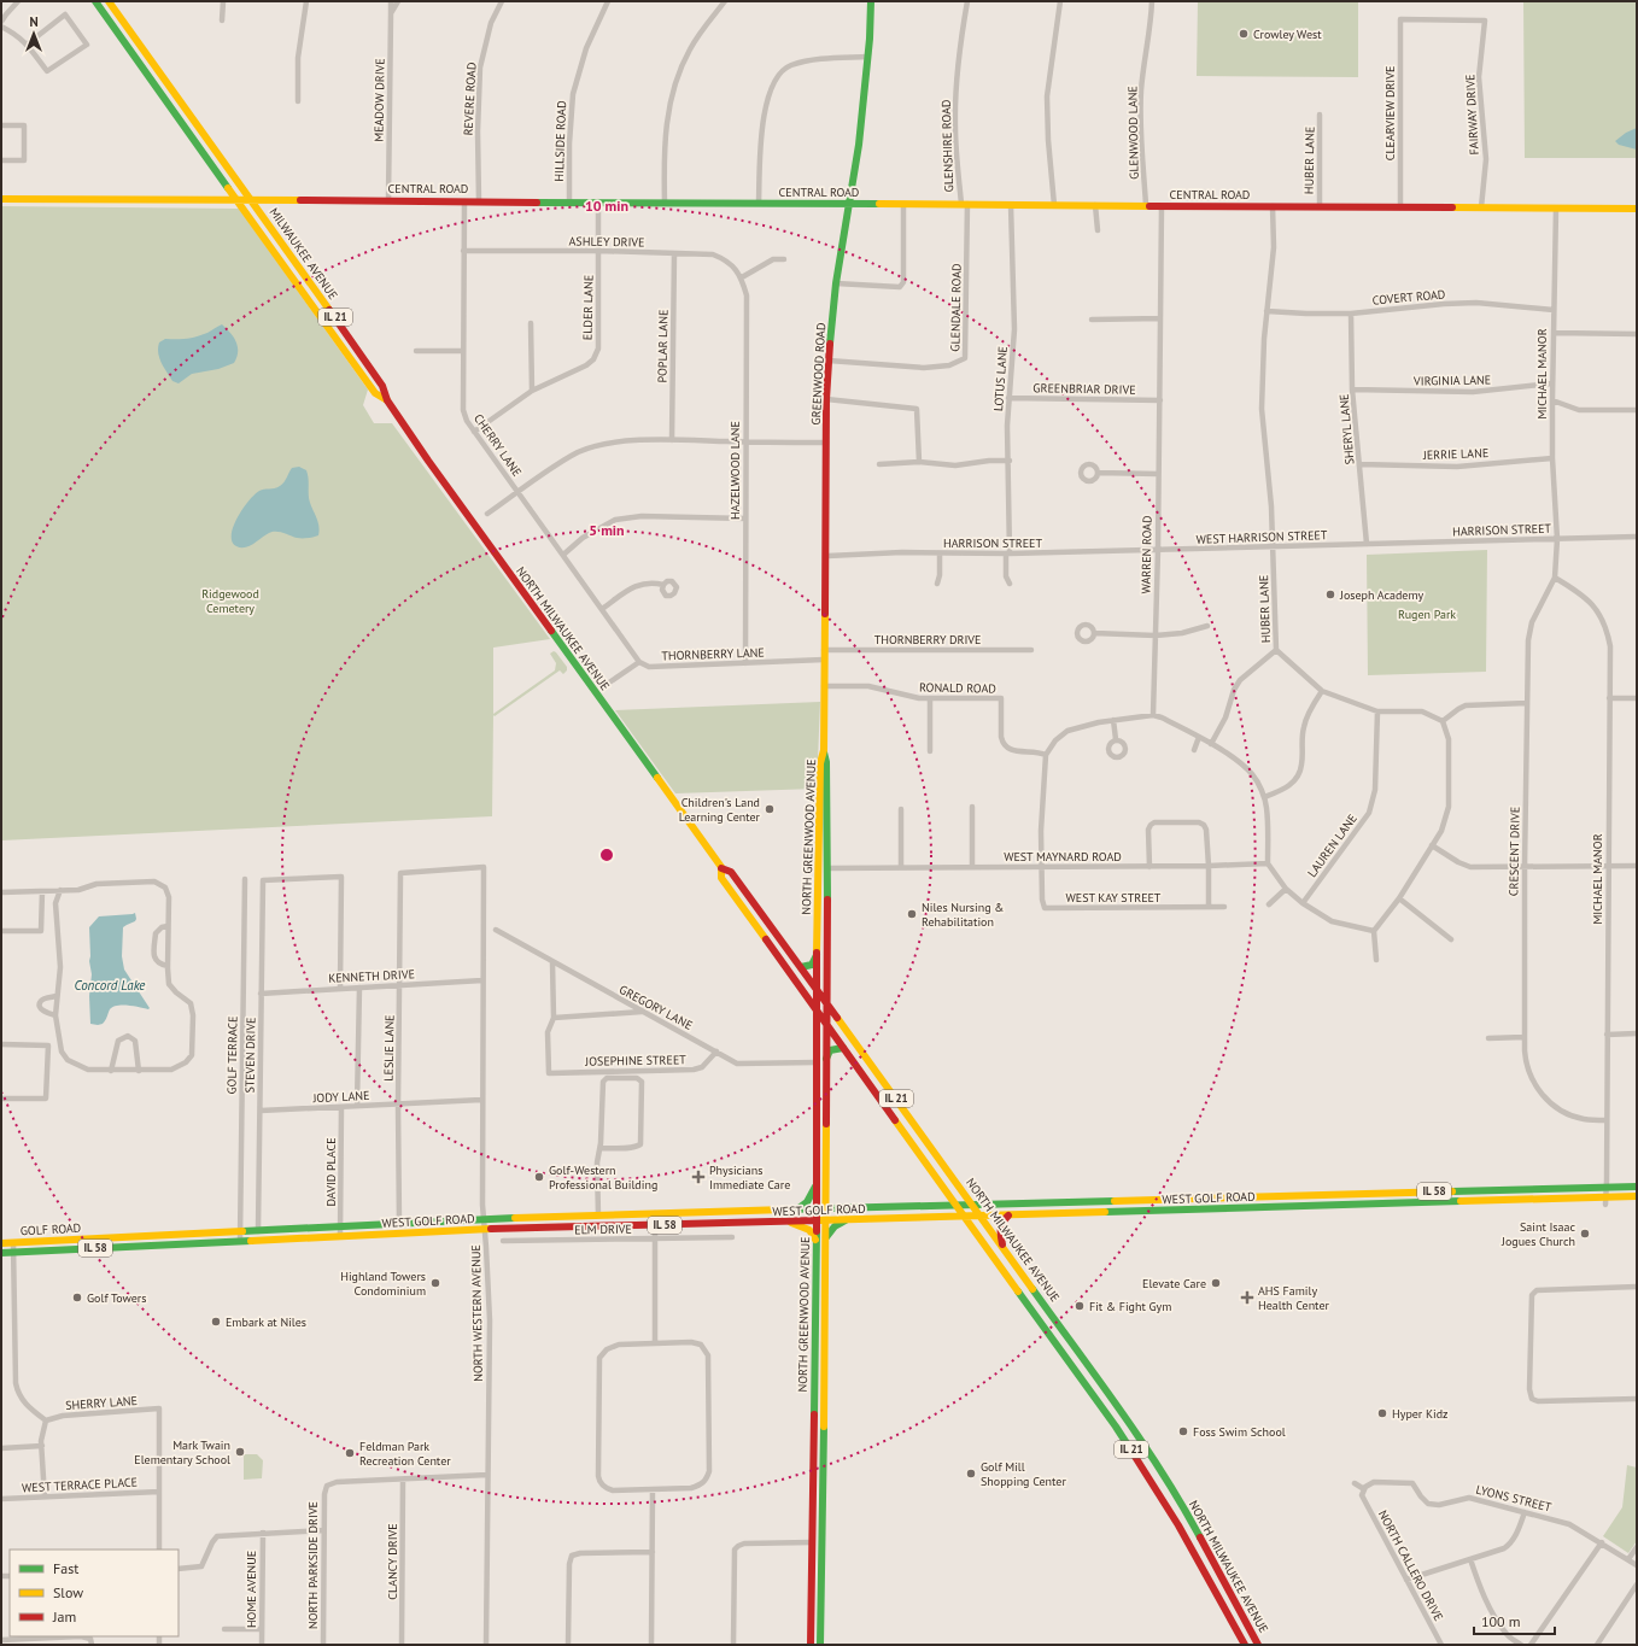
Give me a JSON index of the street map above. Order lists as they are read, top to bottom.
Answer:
{
  "streets": {
    "main road": [
      "CENTRAL ROAD",
      "MILWAUKEE AVENUE",
      "IL 21",
      "GREENWOOD ROAD",
      "NORTH MILWAUKEE AVENUE",
      "NORTH GREENWOOD AVENUE",
      "IL 58",
      "WEST GOLF ROAD",
      "GOLF ROAD"
    ],
    "street": [
      "REVERE ROAD",
      "MEADOW DRIVE",
      "CLEARVIEW DRIVE",
      "FAIRWAY DRIVE",
      "GLENWOOD LANE",
      "HILLSIDE ROAD",
      "GLENSHIRE ROAD",
      "HUBER LANE",
      "ASHLEY DRIVE",
      "COVERT ROAD",
      "ELDER LANE",
      "GLENDALE ROAD",
      "POPLAR LANE",
      "MICHAEL MANOR",
      "LOTUS LANE",
      "VIRGINIA LANE",
      "GREENBRIAR DRIVE",
      "SHERYL LANE",
      "CHERRY LANE",
      "JERRIE LANE",
      "HAZELWOOD LANE",
      "HARRISON STREET",
      "WEST HARRISON STREET",
      "WARREN ROAD",
      "THORNBERRY DRIVE",
      "THORNBERRY LANE",
      "RONALD ROAD",
      "LAUREN LANE",
      "CRESCENT DRIVE",
      "WEST MAYNARD ROAD",
      "WEST KAY STREET",
      "KENNETH DRIVE",
      "GREGORY LANE",
      "LESLIE LANE",
      "GOLF TERRACE",
      "STEVEN DRIVE",
      "JOSEPHINE STREET",
      "JODY LANE",
      "DAVID PLACE",
      "ELM DRIVE",
      "NORTH WESTERN AVENUE",
      "SHERRY LANE",
      "WEST TERRACE PLACE",
      "LYONS STREET",
      "CLANCY DRIVE",
      "NORTH PARKSIDE DRIVE",
      "NORTH CALLERO DRIVE",
      "HOME AVENUE"
    ]
  },
  "crossings": [
    ["REVERE ROAD", "CENTRAL ROAD"],
    ["MEADOW DRIVE", "CENTRAL ROAD"],
    ["CLEARVIEW DRIVE", "FAIRWAY DRIVE"],
    ["CLEARVIEW DRIVE", "CENTRAL ROAD"],
    ["FAIRWAY DRIVE", "CENTRAL ROAD"],
    ["GLENWOOD LANE", "CENTRAL ROAD"],
    ["HILLSIDE ROAD", "CENTRAL ROAD"],
    ["GLENSHIRE ROAD", "CENTRAL ROAD"],
    ["GLENSHIRE ROAD", "GLENDALE ROAD"],
    ["HUBER LANE", "CENTRAL ROAD"],
    ["HUBER LANE", "COVERT ROAD"],
    ["HUBER LANE", "WEST HARRISON STREET"],
    ["HUBER LANE", "LAUREN LANE"],
    ["CENTRAL ROAD", "MILWAUKEE AVENUE"],
    ["CENTRAL ROAD", "ELDER LANE"],
    ["CENTRAL ROAD", "GLENDALE ROAD"],
    ["CENTRAL ROAD", "GREENWOOD ROAD"],
    ["CENTRAL ROAD", "MICHAEL MANOR"],
    ["CENTRAL ROAD", "LOTUS LANE"],
    ["CENTRAL ROAD", "CHERRY LANE"],
    ["CENTRAL ROAD", "WARREN ROAD"],
    ["ASHLEY DRIVE", "ELDER LANE"],
    ["ASHLEY DRIVE", "POPLAR LANE"],
    ["ASHLEY DRIVE", "CHERRY LANE"],
    ["ASHLEY DRIVE", "HAZELWOOD LANE"],
    ["MILWAUKEE AVENUE", "NORTH MILWAUKEE AVENUE"],
    ["COVERT ROAD", "MICHAEL MANOR"],
    ["COVERT ROAD", "SHERYL LANE"],
    ["ELDER LANE", "CHERRY LANE"],
    ["GLENDALE ROAD", "GREENWOOD ROAD"],
    ["GREENWOOD ROAD", "THORNBERRY DRIVE"],
    ["GREENWOOD ROAD", "THORNBERRY LANE"],
    ["GREENWOOD ROAD", "RONALD ROAD"],
    ["GREENWOOD ROAD", "NORTH GREENWOOD AVENUE"],
    ["MICHAEL MANOR", "VIRGINIA LANE"],
    ["MICHAEL MANOR", "JERRIE LANE"],
    ["MICHAEL MANOR", "HARRISON STREET"],
    ["MICHAEL MANOR", "CRESCENT DRIVE"],
    ["MICHAEL MANOR", "WEST GOLF ROAD"],
    ["LOTUS LANE", "GREENBRIAR DRIVE"],
    ["LOTUS LANE", "HARRISON STREET"],
    ["VIRGINIA LANE", "SHERYL LANE"],
    ["GREENBRIAR DRIVE", "WARREN ROAD"],
    ["SHERYL LANE", "JERRIE LANE"],
    ["SHERYL LANE", "HARRISON STREET"],
    ["SHERYL LANE", "WEST HARRISON STREET"],
    ["CHERRY LANE", "THORNBERRY LANE"],
    ["HAZELWOOD LANE", "THORNBERRY LANE"],
    ["HARRISON STREET", "WEST HARRISON STREET"],
    ["HARRISON STREET", "WARREN ROAD"],
    ["HARRISON STREET", "CRESCENT DRIVE"],
    ["WEST HARRISON STREET", "WARREN ROAD"],
    ["NORTH MILWAUKEE AVENUE", "NORTH GREENWOOD AVENUE"],
    ["NORTH MILWAUKEE AVENUE", "WEST GOLF ROAD"],
    ["NORTH GREENWOOD AVENUE", "WEST MAYNARD ROAD"],
    ["NORTH GREENWOOD AVENUE", "GREGORY LANE"],
    ["NORTH GREENWOOD AVENUE", "WEST GOLF ROAD"],
    ["WEST MAYNARD ROAD", "WEST KAY STREET"],
    ["KENNETH DRIVE", "LESLIE LANE"],
    ["KENNETH DRIVE", "STEVEN DRIVE"],
    ["KENNETH DRIVE", "NORTH WESTERN AVENUE"],
    ["GREGORY LANE", "JOSEPHINE STREET"],
    ["LESLIE LANE", "JODY LANE"],
    ["LESLIE LANE", "WEST GOLF ROAD"],
    ["LESLIE LANE", "NORTH WESTERN AVENUE"],
    ["GOLF TERRACE", "WEST GOLF ROAD"],
    ["STEVEN DRIVE", "JODY LANE"],
    ["STEVEN DRIVE", "WEST GOLF ROAD"],
    ["JODY LANE", "DAVID PLACE"],
    ["JODY LANE", "NORTH WESTERN AVENUE"],
    ["DAVID PLACE", "WEST GOLF ROAD"],
    ["WEST GOLF ROAD", "GOLF ROAD"],
    ["WEST GOLF ROAD", "NORTH WESTERN AVENUE"],
    ["SHERRY LANE", "WEST TERRACE PLACE"],
    ["LYONS STREET", "NORTH CALLERO DRIVE"],
    ["CLANCY DRIVE", "NORTH PARKSIDE DRIVE"]
  ],
  "water": ["Concord Lake"],
  "parks": ["Ridgewood Cemetery", "Rugen Park"],
  "places": {
    "other": [
      "Crowley West",
      "Joseph Academy",
      "Children's Land Learning Center",
      "Niles Nursing & Rehabilitation",
      "Golf-Western Professional Building",
      "Saint Isaac Jogues Church",
      "Highland Towers Condominium",
      "Elevate Care",
      "Golf Towers",
      "Fit & Fight Gym",
      "Embark at Niles",
      "Hyper Kidz",
      "Foss Swim School",
      "Mark Twain Elementary School",
      "Feldman Park Recreation Center",
      "Golf Mill Shopping Center"
    ],
    "health": ["Physicians Immediate Care", "AHS Family Health Center"]
  },
  "legend": ["Fast", "Slow", "Jam"],
  "scale_bar": "100 m",
  "north": "top",
  "rings": ["10 min", "5 min"]
}
